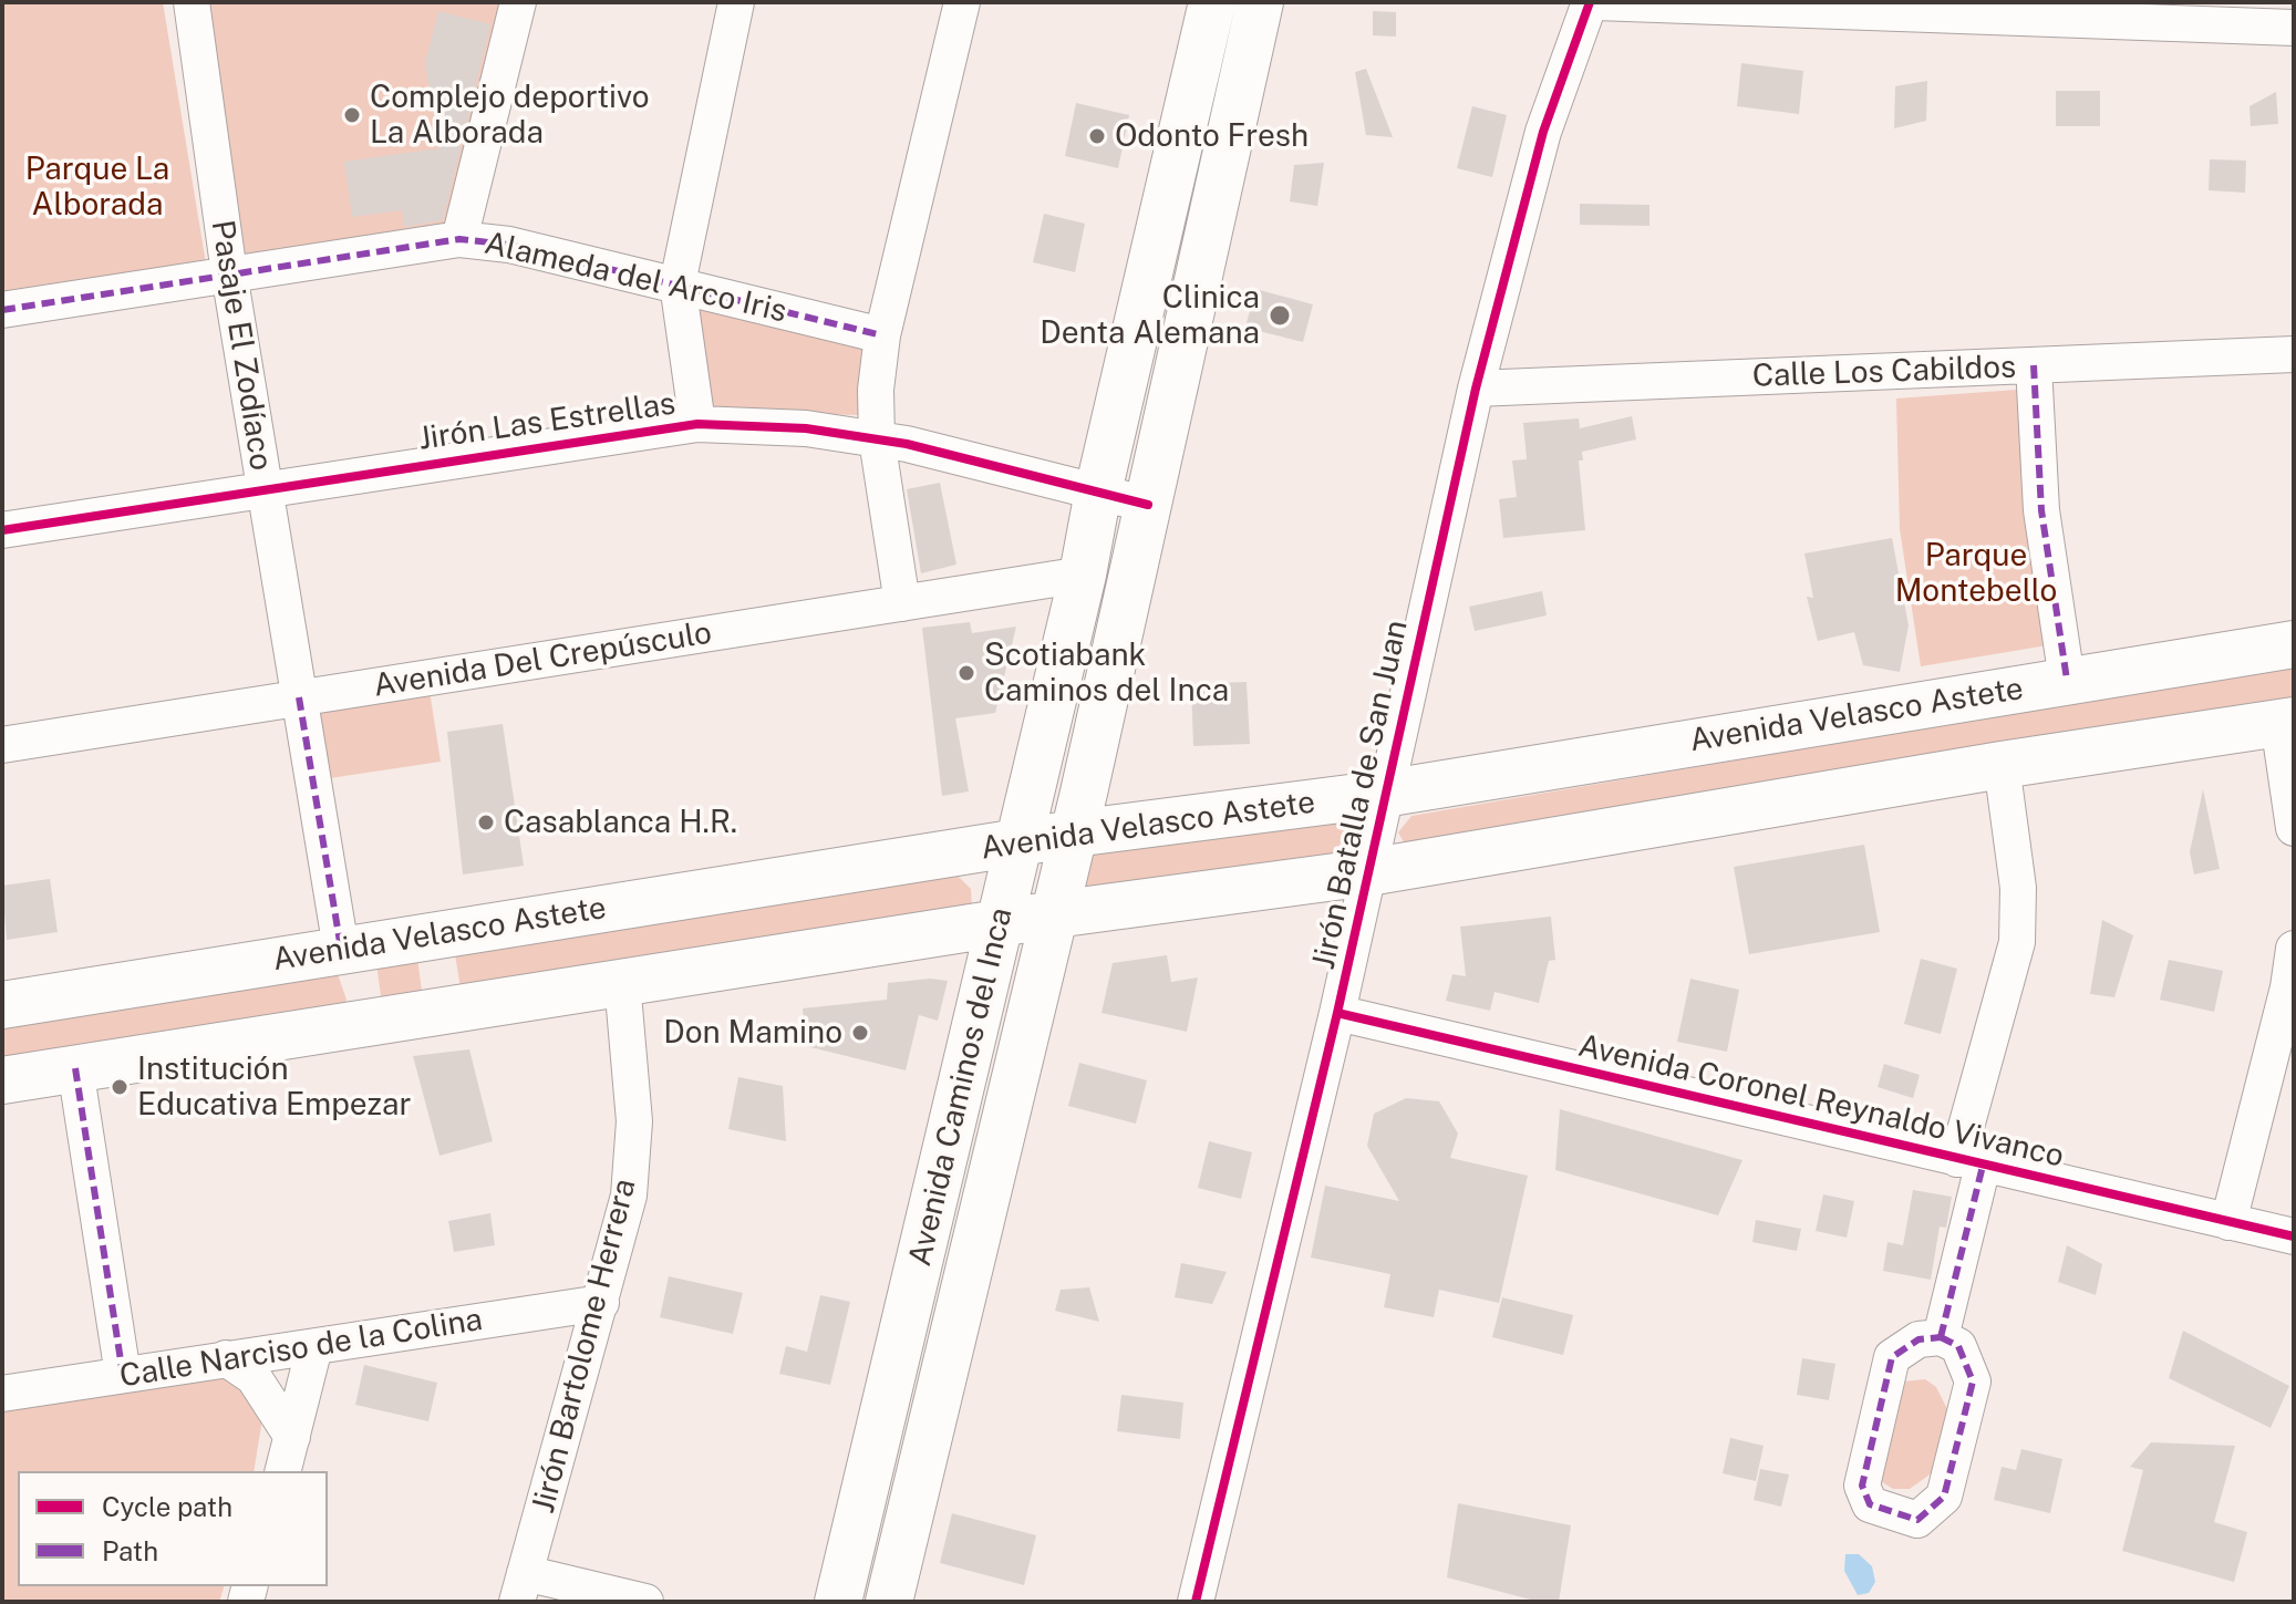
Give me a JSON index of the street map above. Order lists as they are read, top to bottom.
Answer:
{
  "streets": {
    "main road": ["Avenida Velasco Astete", "Avenida Caminos del Inca"],
    "street": [
      "Alameda del Arco Iris",
      "Pasaje El Zodíaco",
      "Calle Los Cabildos",
      "Jirón Las Estrellas",
      "Avenida Del Crepúsculo",
      "Jirón Batalla de San Juan",
      "Avenida Coronel Reynaldo Vivanco",
      "Jirón Bartolome Herrera",
      "Calle Narciso de la Colina"
    ]
  },
  "crossings": [
    ["Alameda del Arco Iris", "Pasaje El Zodíaco"],
    ["Pasaje El Zodíaco", "Jirón Las Estrellas"],
    ["Pasaje El Zodíaco", "Avenida Del Crepúsculo"],
    ["Pasaje El Zodíaco", "Avenida Velasco Astete"],
    ["Calle Los Cabildos", "Jirón Batalla de San Juan"],
    ["Jirón Las Estrellas", "Avenida Caminos del Inca"],
    ["Avenida Del Crepúsculo", "Avenida Caminos del Inca"],
    ["Avenida Velasco Astete", "Jirón Batalla de San Juan"],
    ["Avenida Velasco Astete", "Avenida Caminos del Inca"],
    ["Jirón Batalla de San Juan", "Avenida Coronel Reynaldo Vivanco"],
    ["Jirón Bartolome Herrera", "Calle Narciso de la Colina"]
  ],
  "parks": ["Parque La Alborada", "Parque Montebello"],
  "places": [
    "Complejo deportivo La Alborada",
    "Odonto Fresh",
    "Clinica Denta Alemana",
    "Scotiabank Caminos del Inca",
    "Casablanca H.R.",
    "Don Mamino",
    "Institución Educativa Empezar"
  ],
  "legend": ["Cycle path", "Path"]
}
